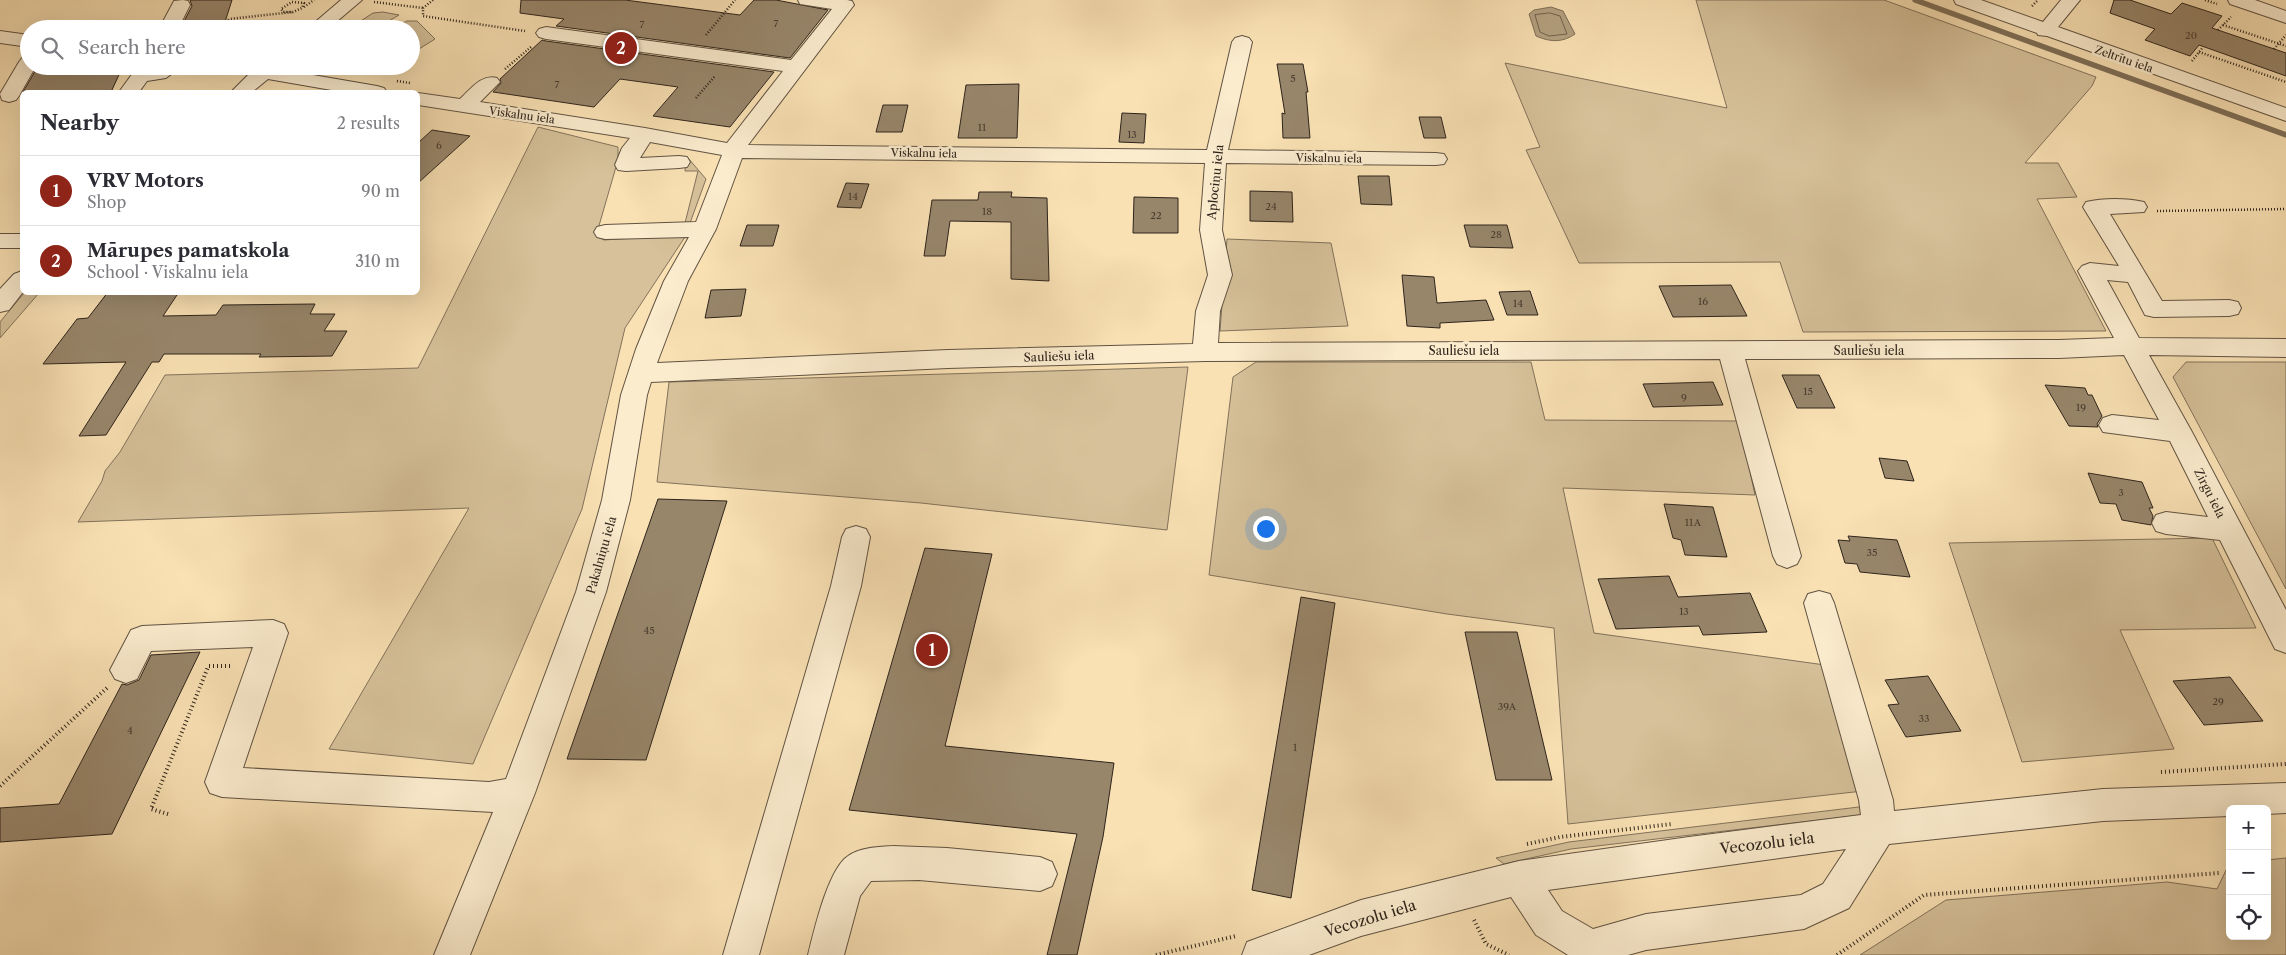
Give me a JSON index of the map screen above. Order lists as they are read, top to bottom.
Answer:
{
  "streets": {
    "street": [
      "Zeltrītu iela",
      "Viskalnu iela",
      "Aplociņu iela",
      "Sauliešu iela",
      "Zirgu iela",
      "Pakalniņu iela",
      "Vecozolu iela"
    ]
  },
  "crossings": [
    ["Viskalnu iela", "Aplociņu iela"],
    ["Viskalnu iela", "Pakalniņu iela"],
    ["Aplociņu iela", "Sauliešu iela"],
    ["Sauliešu iela", "Zirgu iela"],
    ["Sauliešu iela", "Pakalniņu iela"]
  ],
  "house_numbers": [
    "7",
    "7",
    "20",
    "5",
    "7",
    "11",
    "13",
    "6",
    "14",
    "24",
    "18",
    "22",
    "28",
    "16",
    "14",
    "15",
    "9",
    "19",
    "3",
    "11A",
    "35",
    "13",
    "45",
    "29",
    "39A",
    "33",
    "4",
    "1"
  ],
  "page": {
    "search": "Search here",
    "pins": ["2", "1"],
    "heading": ["Nearby", "2 results"],
    "list": [
      {
        "mark": "1",
        "name": "VRV Motors",
        "note": "Shop",
        "value": "90 m"
      },
      {
        "mark": "2",
        "name": "Mārupes pamatskola",
        "note": "School · Viskalnu iela",
        "value": "310 m"
      }
    ],
    "map_buttons": ["+", "−"]
  }
}
